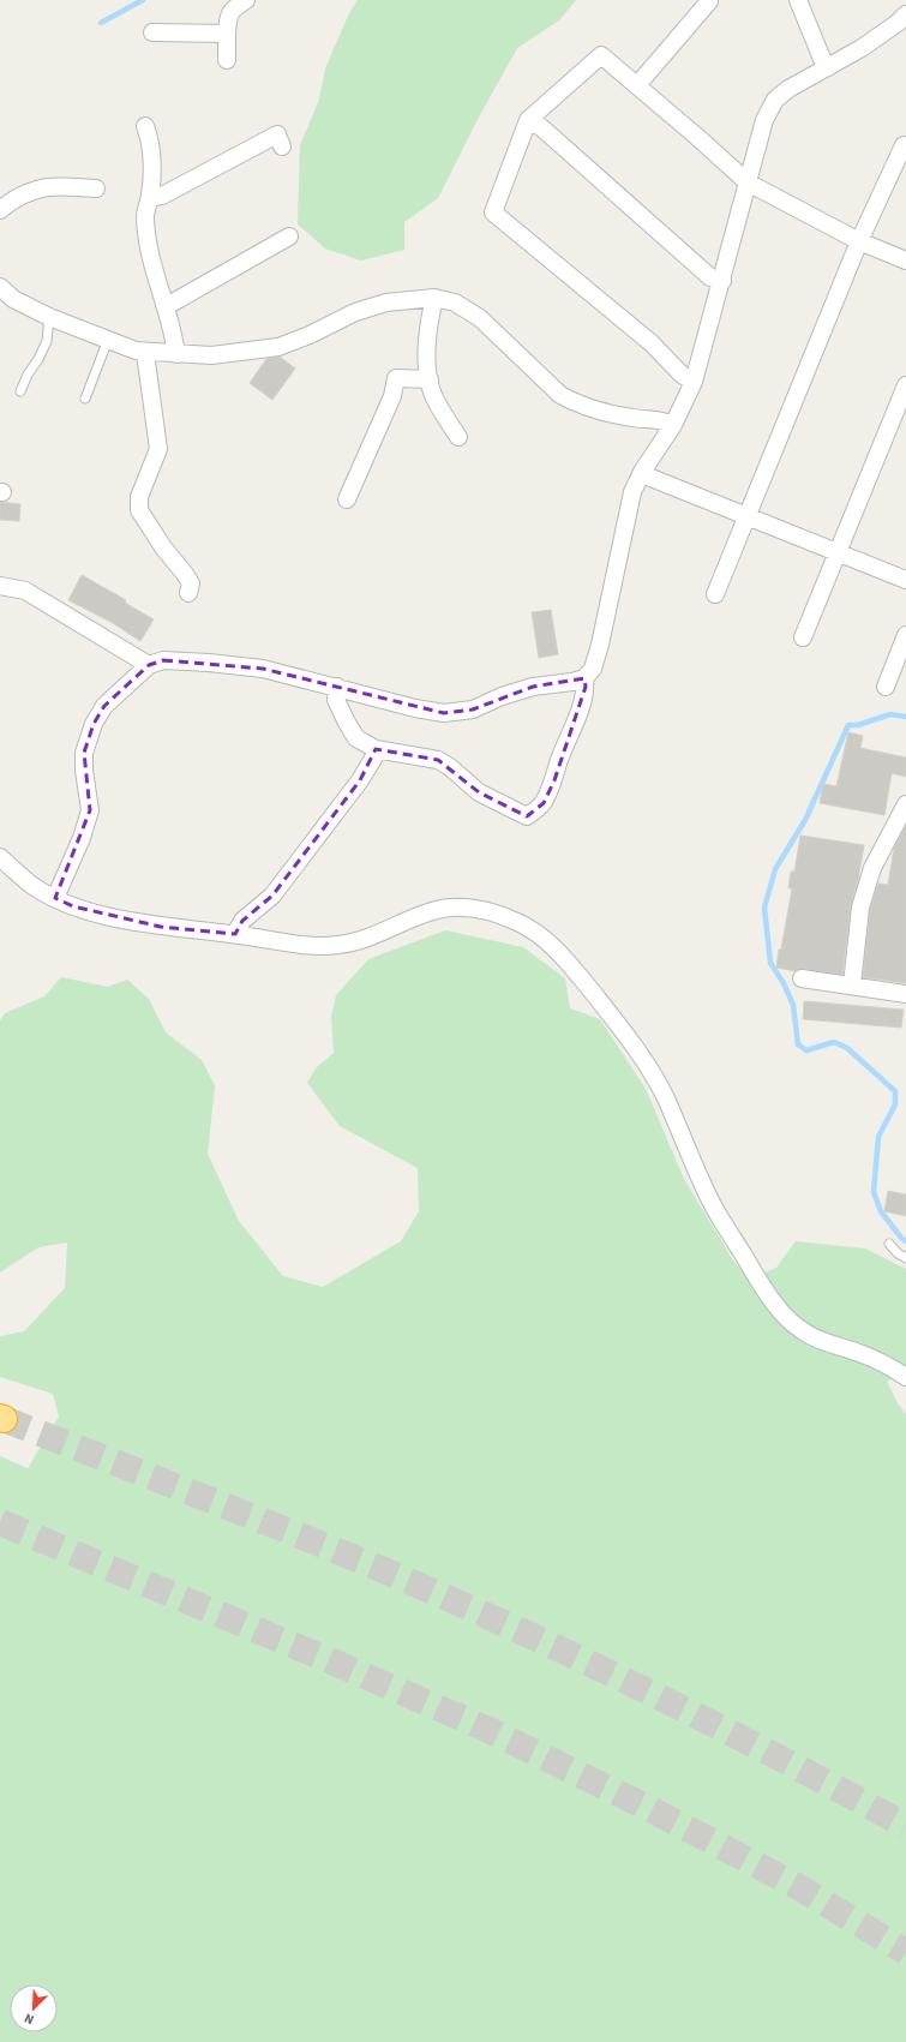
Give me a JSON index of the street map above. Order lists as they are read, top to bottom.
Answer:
{
  "north": "bottom left"
}
